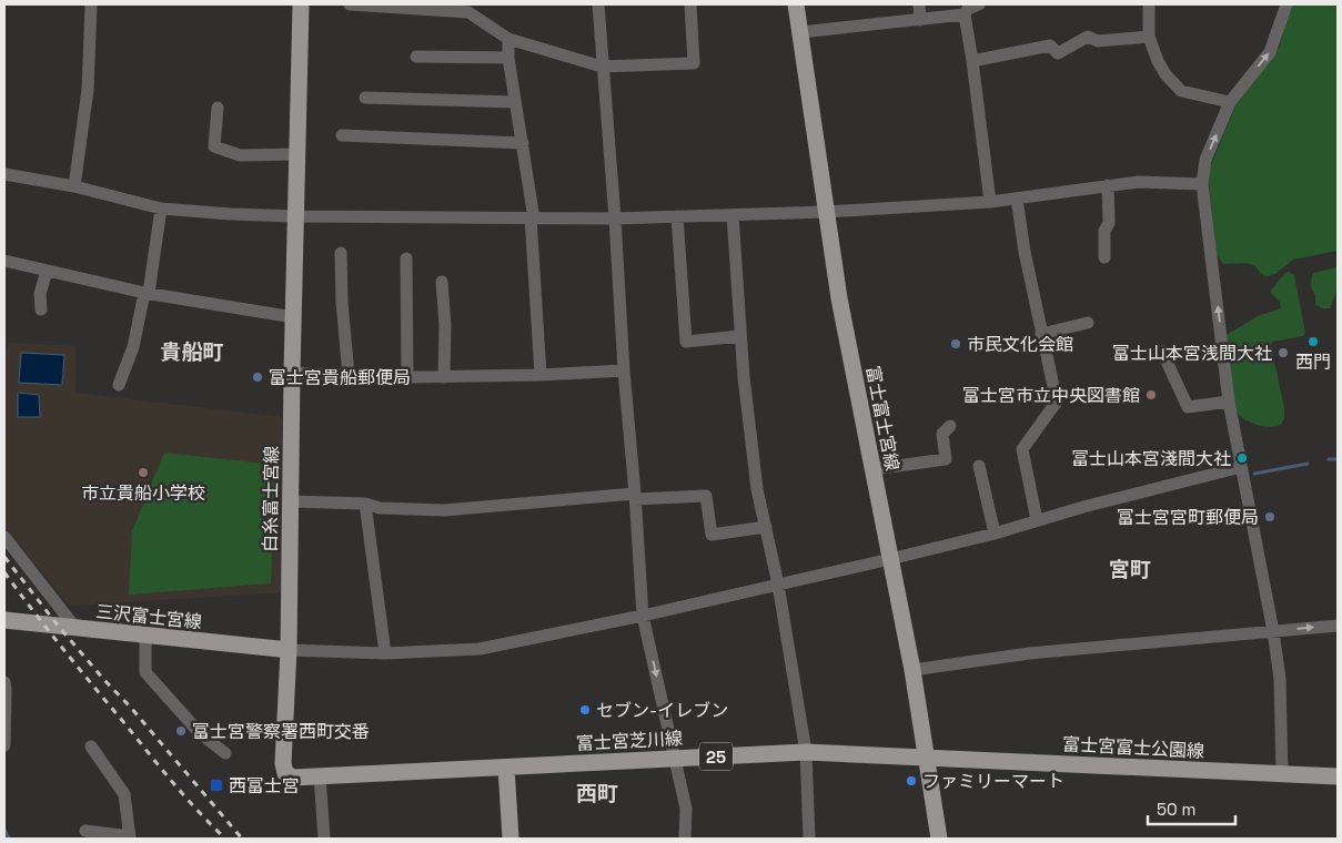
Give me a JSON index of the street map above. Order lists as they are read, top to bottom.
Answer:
{
  "streets": {
    "main road": [
      "富士富士宮線",
      "白糸富士宮線",
      "三沢富士宮線",
      "富士宮芝川線",
      "富士宮富士公園線",
      "25"
    ]
  },
  "crossings": [
    ["富士富士宮線", "富士宮芝川線"],
    ["富士富士宮線", "富士宮富士公園線"],
    ["白糸富士宮線", "三沢富士宮線"],
    ["白糸富士宮線", "富士宮芝川線"],
    ["富士宮芝川線", "富士宮富士公園線"]
  ],
  "districts": ["貴船町", "宮町", "西町"],
  "places": {
    "other": [
      "西門",
      "市民文化会館",
      "富士山本宮浅間大社",
      "富士宮貴船郵便局",
      "富士宮市立中央図書館",
      "冨士山本宮淺間大社",
      "市立貴船小学校",
      "富士宮宮町郵便局",
      "セブン-イレブン",
      "富士宮警察署西町交番",
      "ファミリーマート"
    ],
    "transit": ["西富士宮"]
  },
  "scale_bar": "50 m"
}
